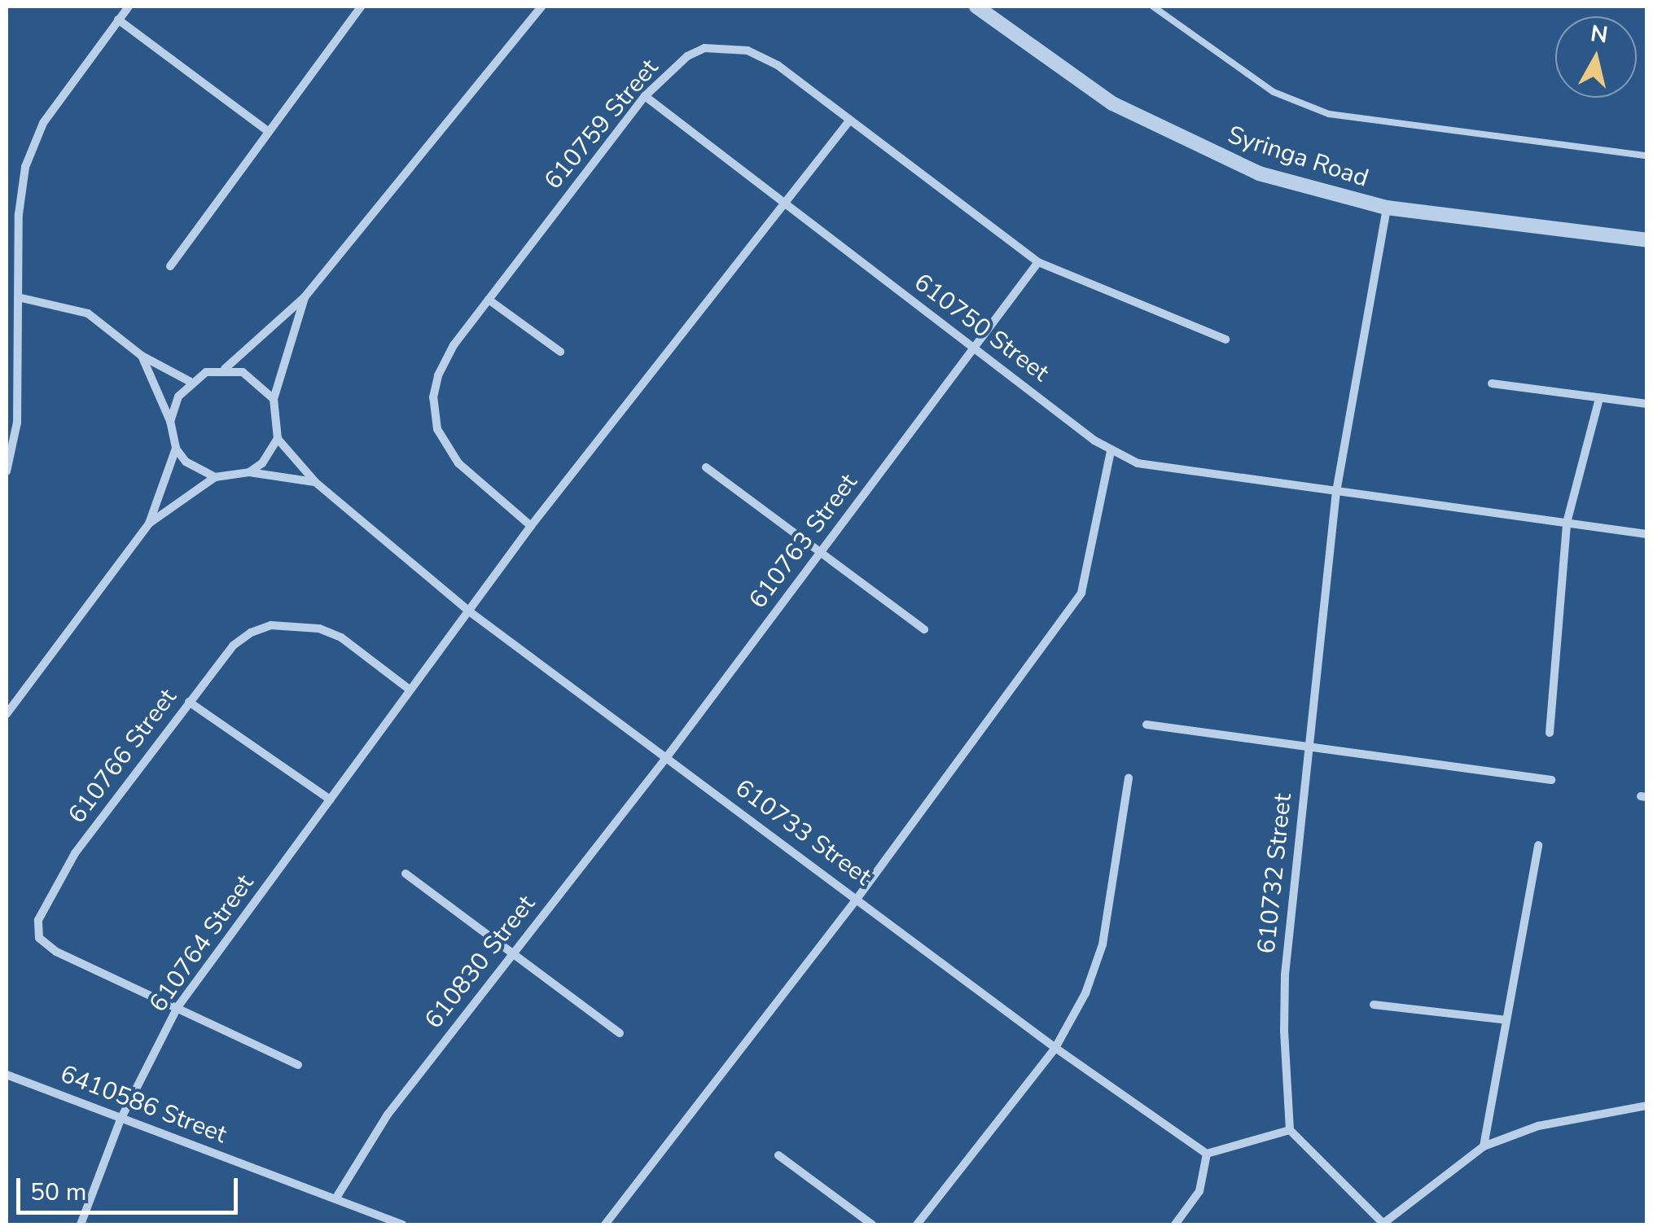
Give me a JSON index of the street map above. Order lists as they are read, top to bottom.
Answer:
{
  "streets": {
    "street": [
      "610759 Street",
      "Syringa Road",
      "610750 Street",
      "610763 Street",
      "610766 Street",
      "610733 Street",
      "610732 Street",
      "610764 Street",
      "610830 Street",
      "6410586 Street"
    ]
  },
  "crossings": [
    ["610759 Street", "610750 Street"],
    ["610759 Street", "610763 Street"],
    ["610759 Street", "610764 Street"],
    ["Syringa Road", "610732 Street"],
    ["610750 Street", "610763 Street"],
    ["610750 Street", "610732 Street"],
    ["610750 Street", "610764 Street"],
    ["610763 Street", "610733 Street"],
    ["610763 Street", "610830 Street"],
    ["610766 Street", "610764 Street"],
    ["610733 Street", "610764 Street"],
    ["610733 Street", "610830 Street"],
    ["610764 Street", "6410586 Street"],
    ["610830 Street", "6410586 Street"]
  ],
  "scale_bar": "50 m",
  "north": "top"
}
